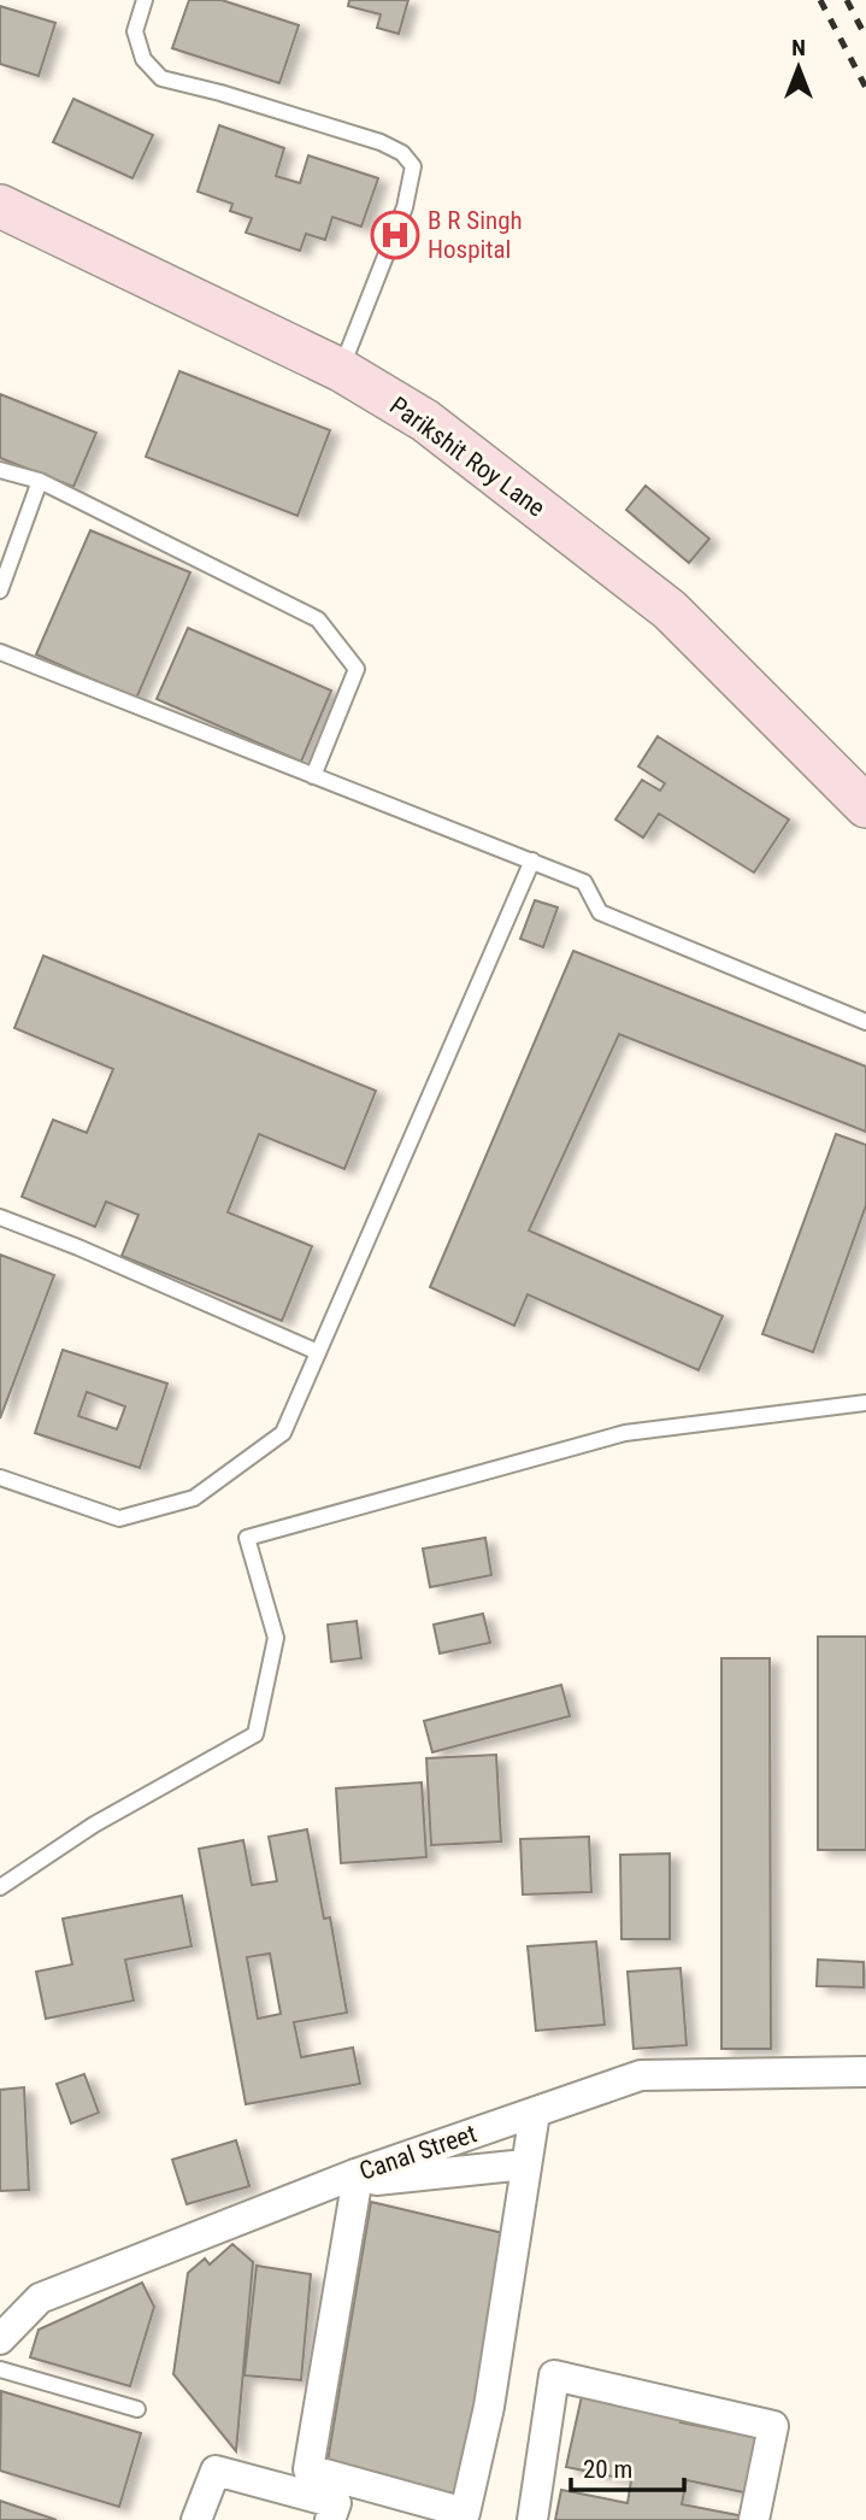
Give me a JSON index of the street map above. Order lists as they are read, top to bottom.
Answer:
{
  "streets": {
    "main road": ["Parikshit Roy Lane"],
    "street": ["Canal Street"]
  },
  "places": {
    "hospital": ["B R Singh Hospital"]
  },
  "scale_bar": "20 m",
  "north": "top"
}
